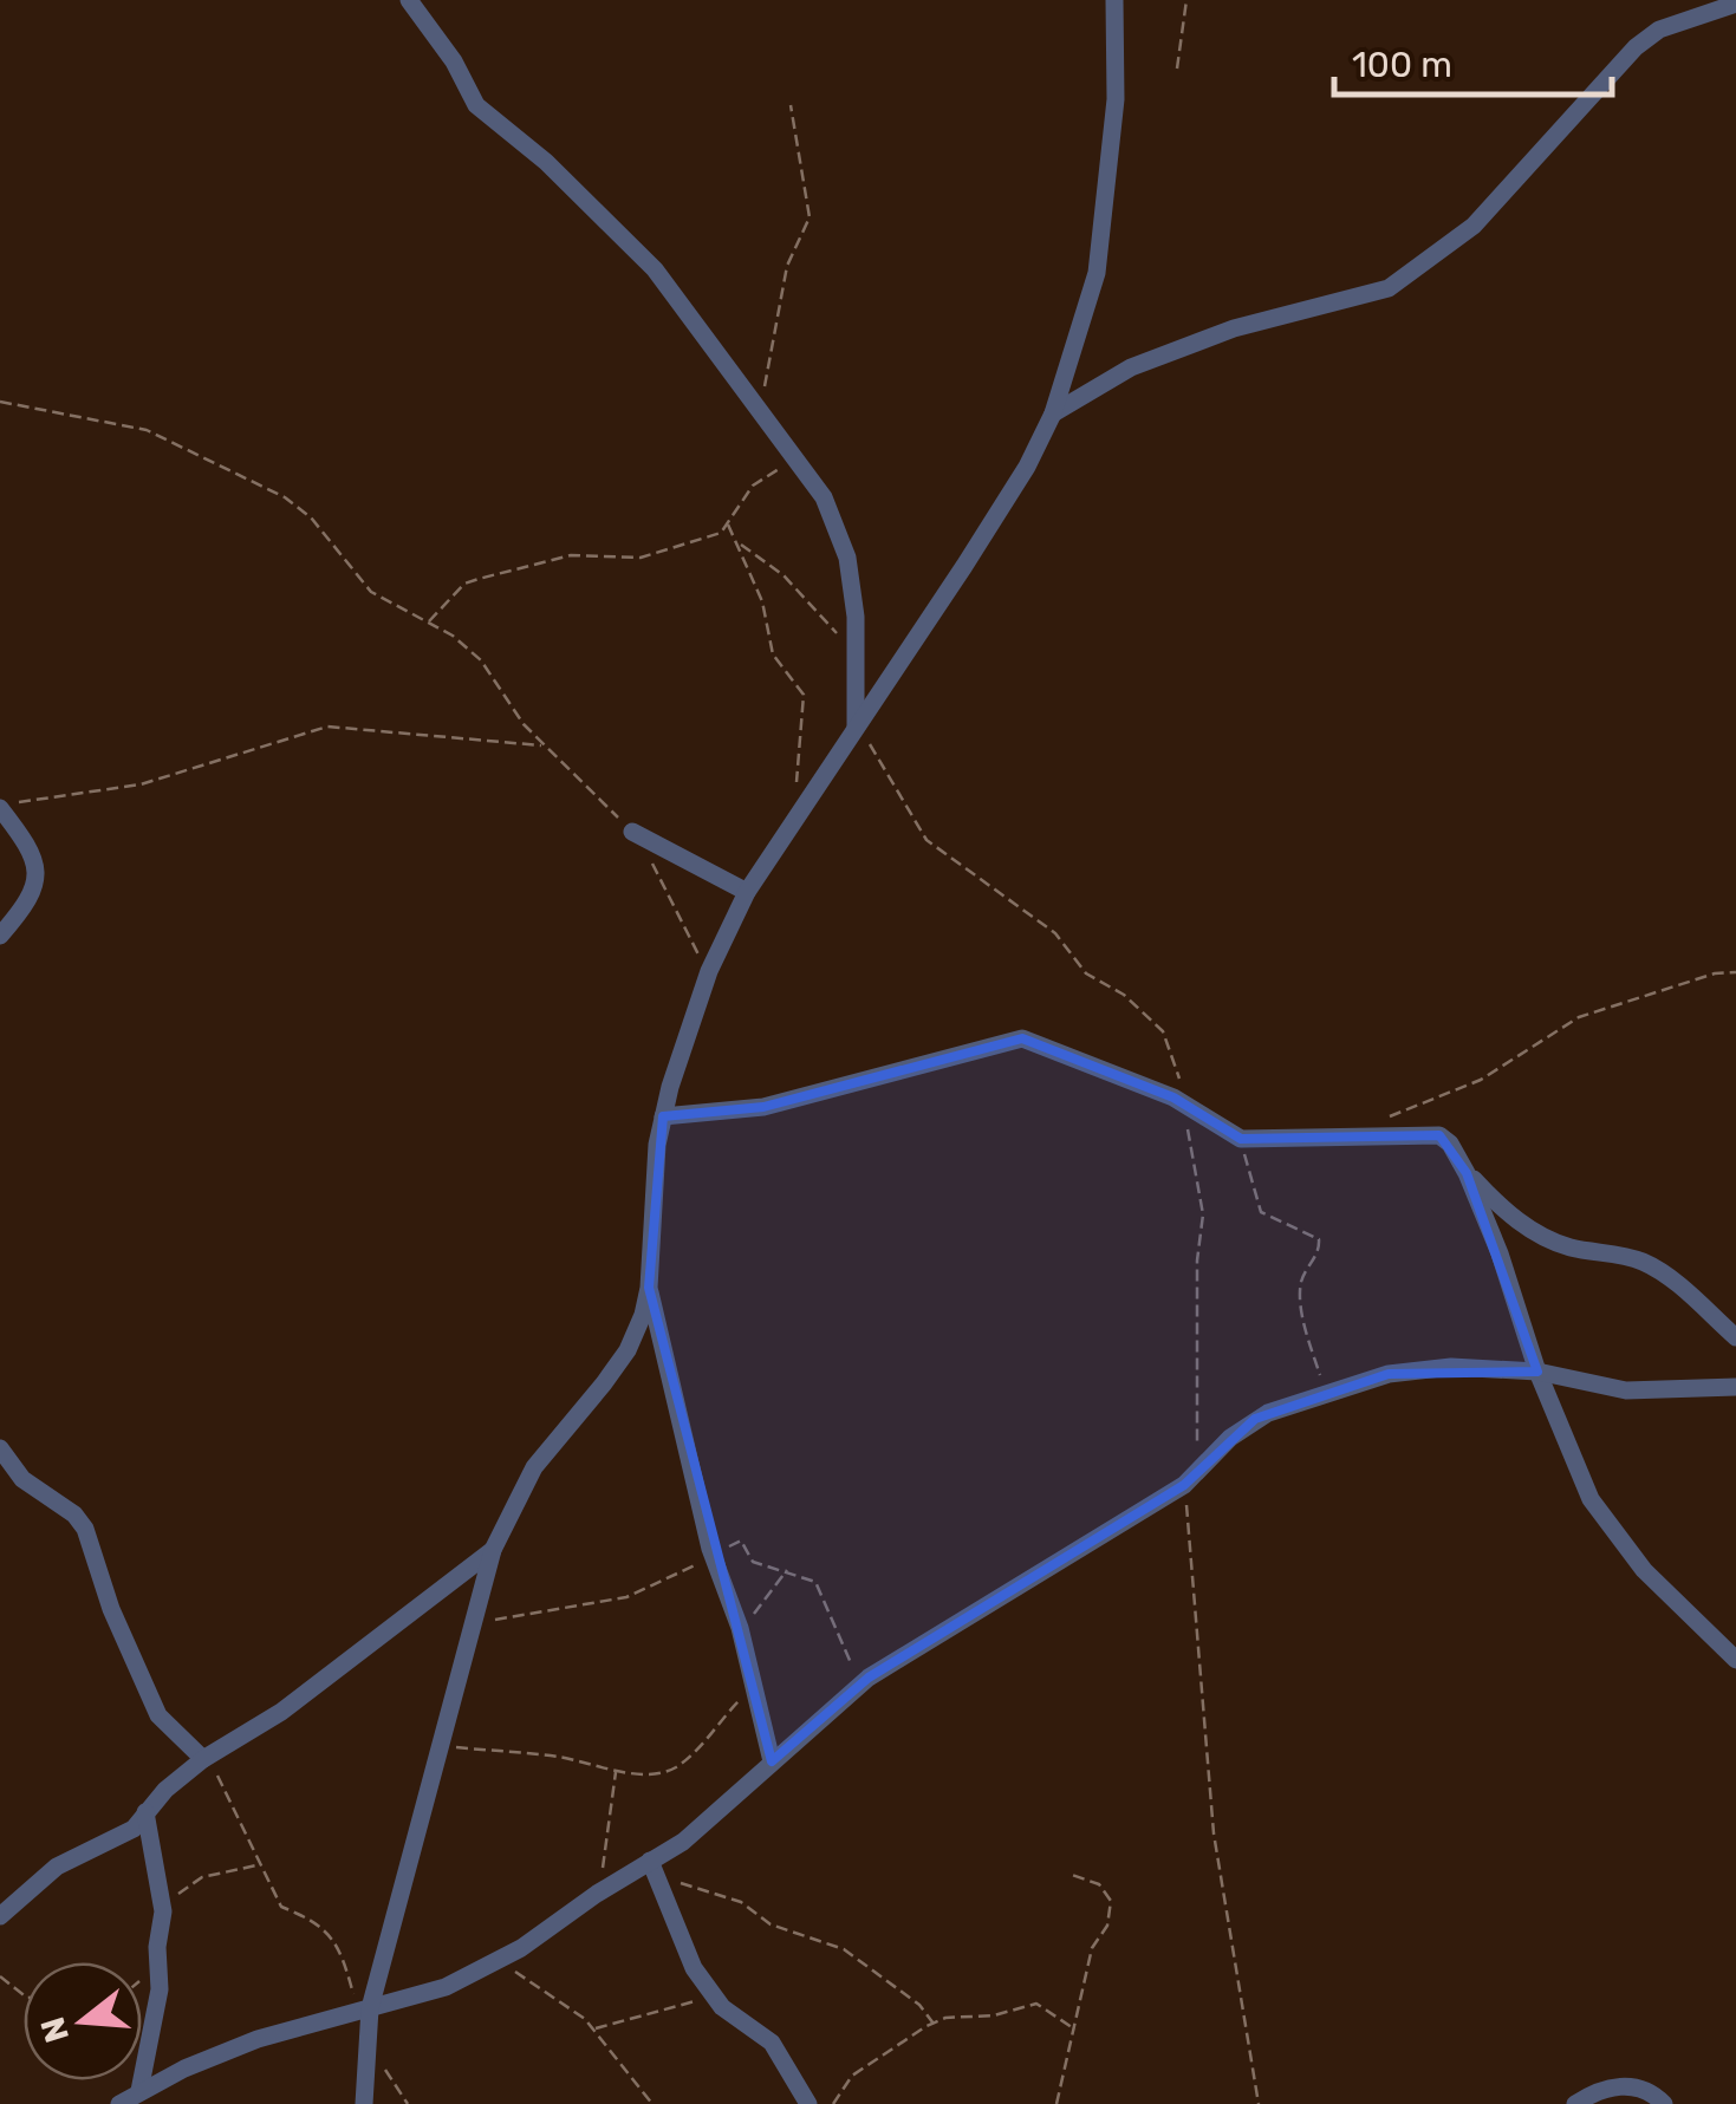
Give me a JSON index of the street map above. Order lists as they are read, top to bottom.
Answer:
{
  "scale_bar": "100 m",
  "north": "left"
}
